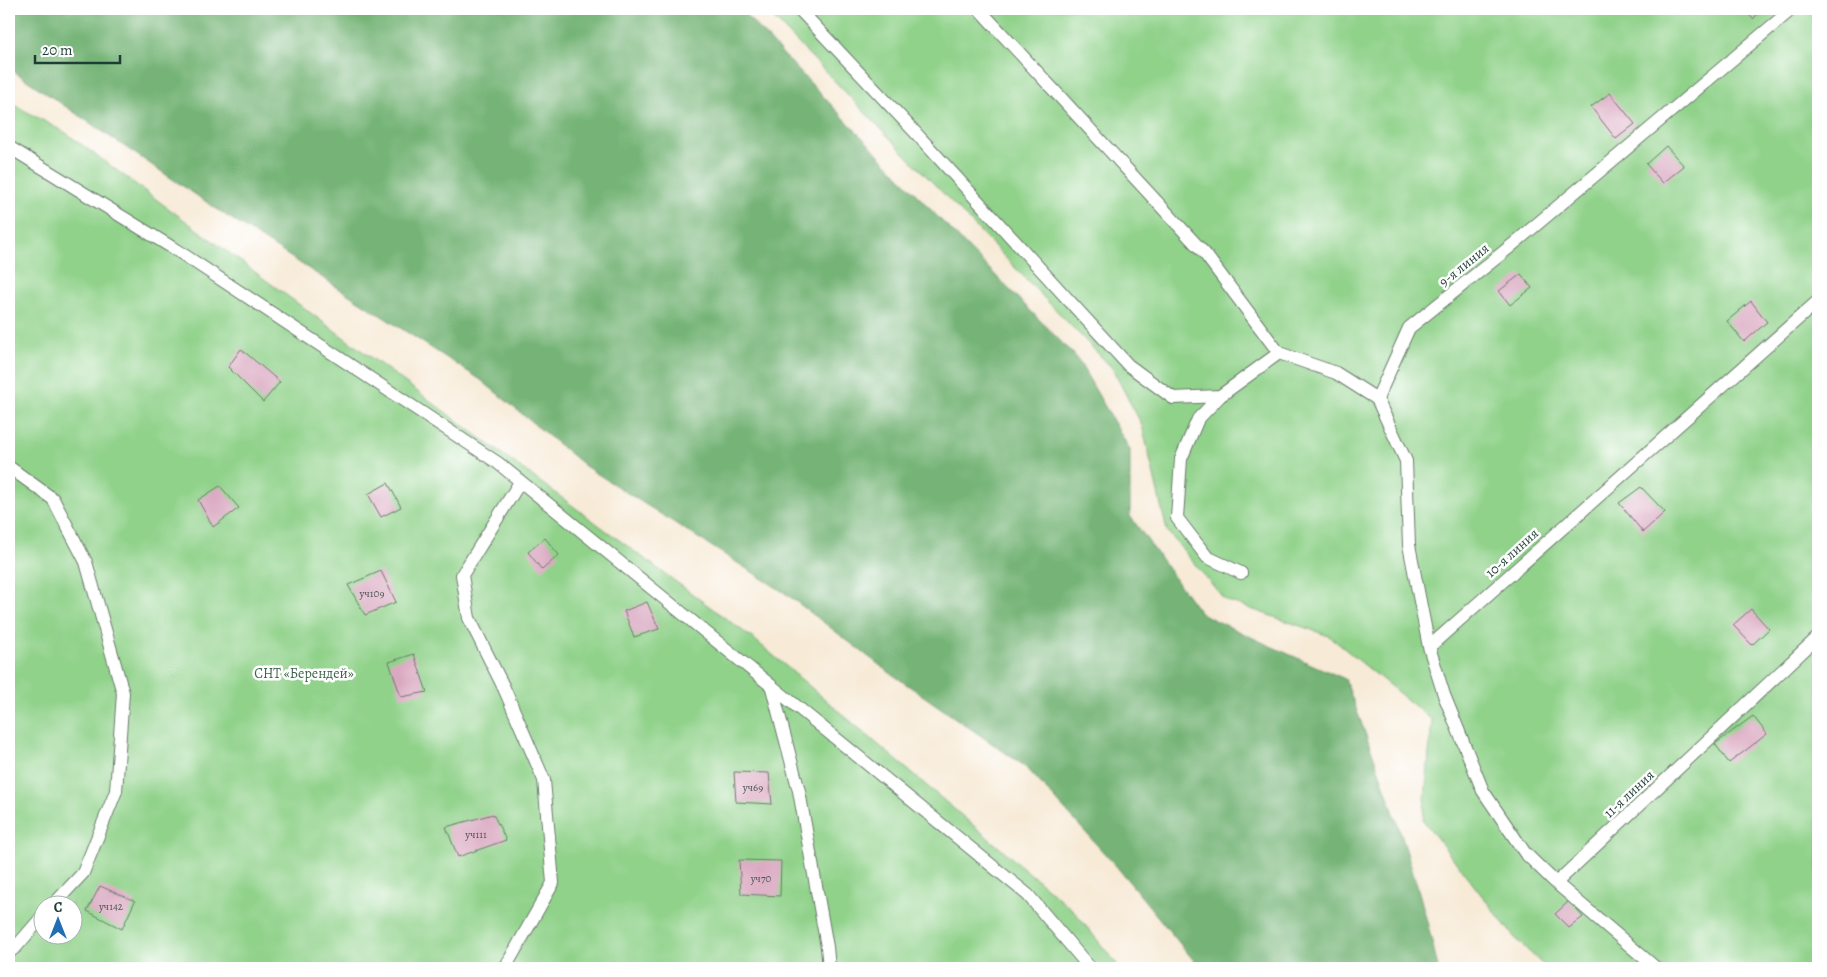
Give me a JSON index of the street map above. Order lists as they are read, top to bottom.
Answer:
{
  "streets": {
    "lane": ["9-я линия", "10-я линия", "11-я линия"]
  },
  "parks": ["СНТ «Берендей»"],
  "house_numbers": [
    "уч109",
    "уч69",
    "уч111",
    "уч70",
    "уч142"
  ],
  "scale_bar": "20 m",
  "north": "top"
}
